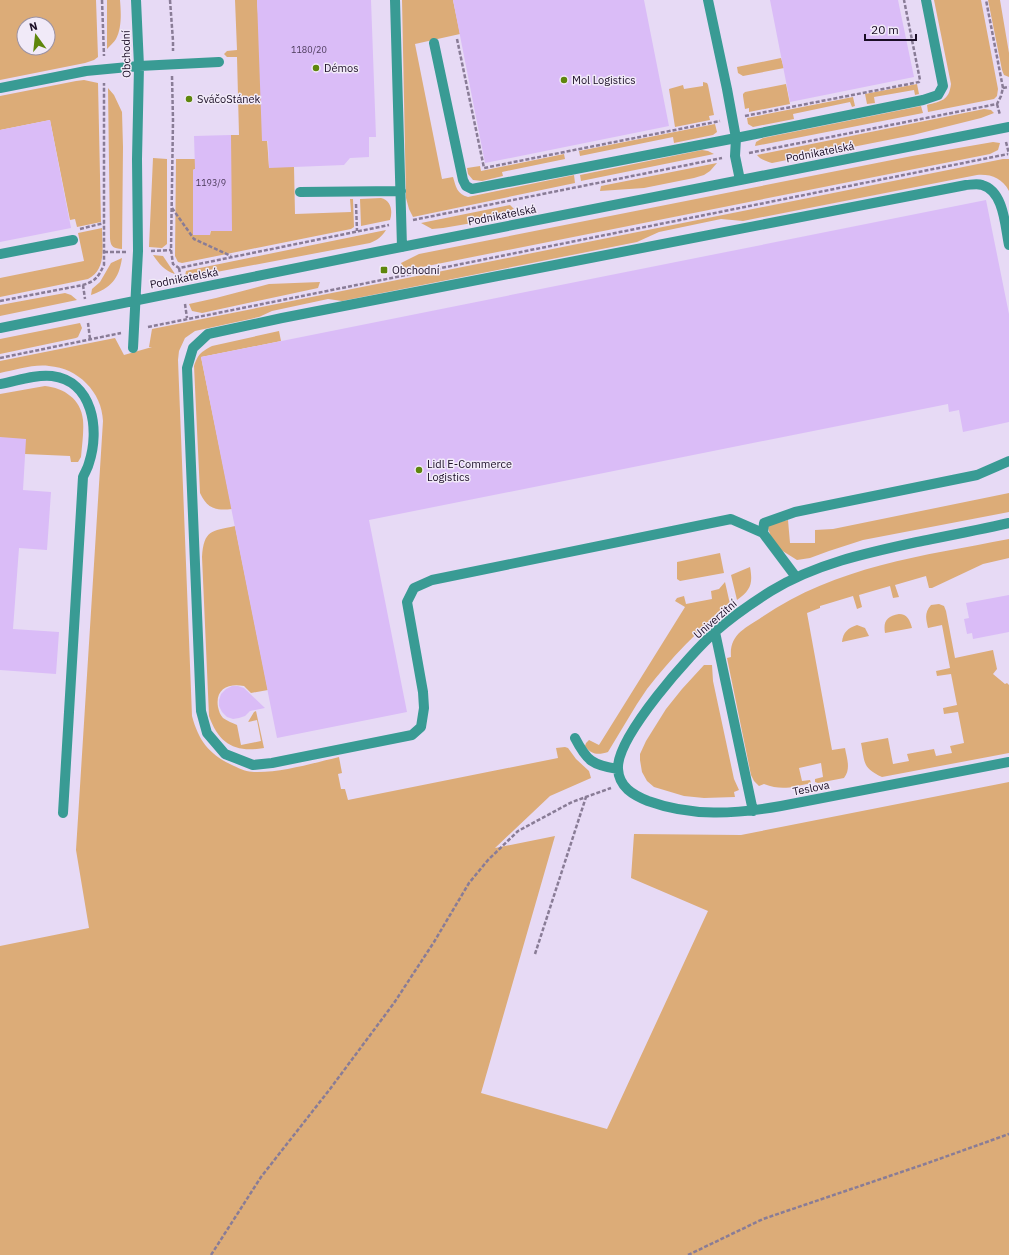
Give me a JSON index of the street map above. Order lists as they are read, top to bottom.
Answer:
{
  "streets": {
    "street": [
      "Obchodní",
      "Podnikatelská",
      "Univerzitní",
      "Teslova"
    ]
  },
  "crossings": [
    ["Obchodní", "Podnikatelská"],
    ["Univerzitní", "Teslova"]
  ],
  "places": {
    "other": [
      "Démos",
      "Mol Logistics",
      "SváčoStánek",
      "Lidl E-Commerce Logistics"
    ],
    "transit": ["Obchodní"]
  },
  "house_numbers": ["1180/20", "1193/9"],
  "scale_bar": "20 m",
  "north": "top"
}
